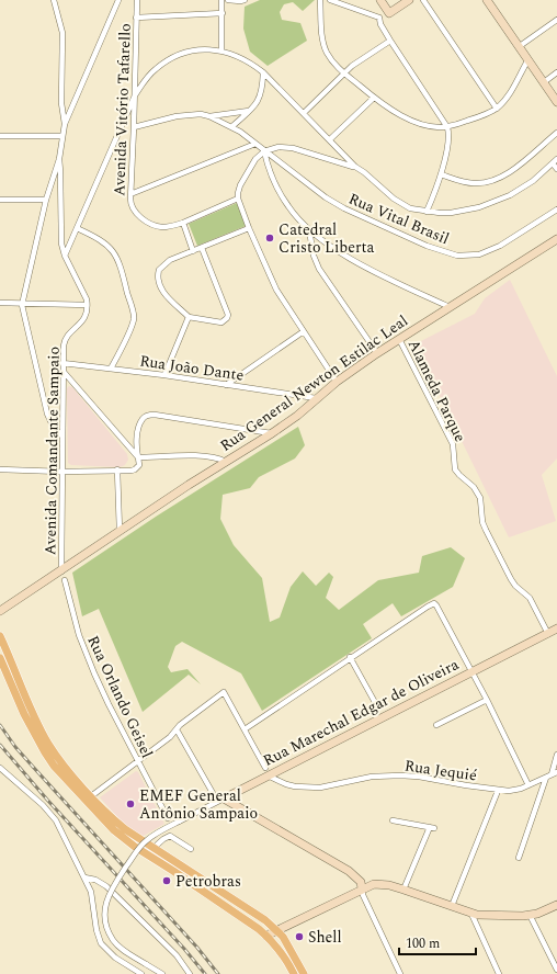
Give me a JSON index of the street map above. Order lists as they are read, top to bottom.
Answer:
{
  "streets": {
    "street": [
      "Avenida Vitório Tafarello",
      "Rua Vital Brasil",
      "Rua João Dante",
      "Rua General Newton Estilac Leal",
      "Alameda Parque",
      "Avenida Comandante Sampaio",
      "Rua Orlando Geisel",
      "Rua Marechal Edgar de Oliveira",
      "Rua Jequié"
    ]
  },
  "crossings": [
    ["Rua João Dante", "Rua General Newton Estilac Leal"],
    ["Rua João Dante", "Avenida Comandante Sampaio"],
    ["Rua General Newton Estilac Leal", "Alameda Parque"],
    ["Rua General Newton Estilac Leal", "Avenida Comandante Sampaio"],
    ["Alameda Parque", "Rua Marechal Edgar de Oliveira"],
    ["Rua Marechal Edgar de Oliveira", "Rua Jequié"]
  ],
  "places": [
    "Catedral Cristo Liberta",
    "EMEF General Antônio Sampaio",
    "Petrobras",
    "Shell"
  ],
  "scale_bar": "100 m"
}
